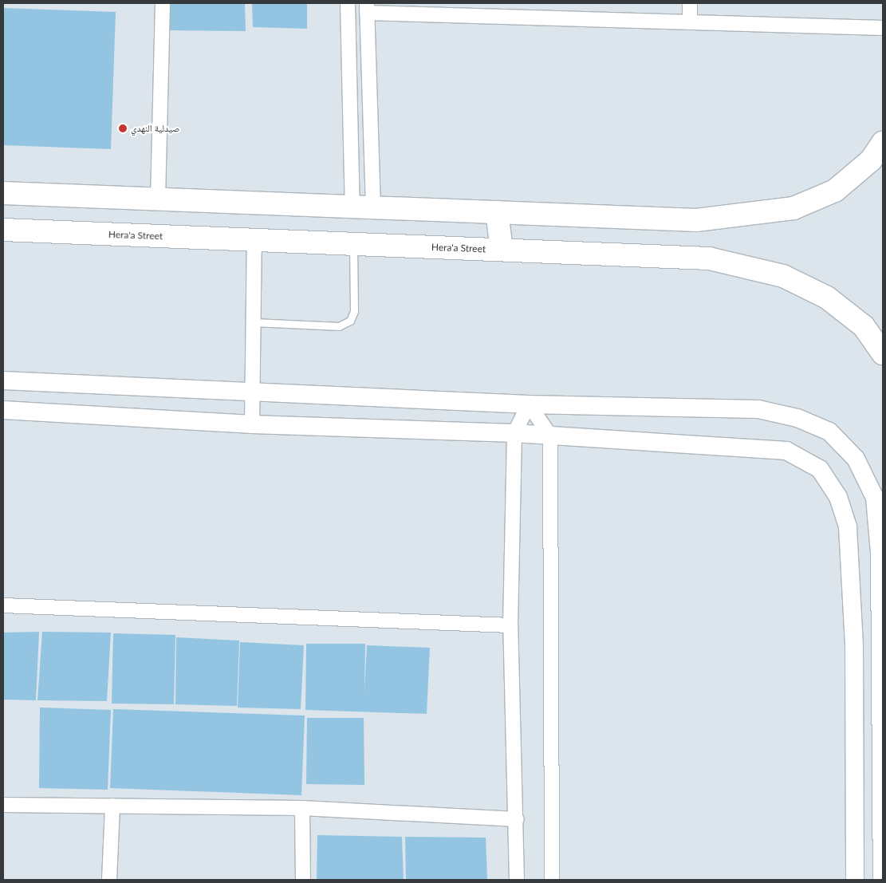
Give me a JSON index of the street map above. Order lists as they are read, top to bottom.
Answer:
{
  "streets": {
    "main road": ["Hera'a Street"]
  },
  "places": ["صيدلية النهدي"]
}
